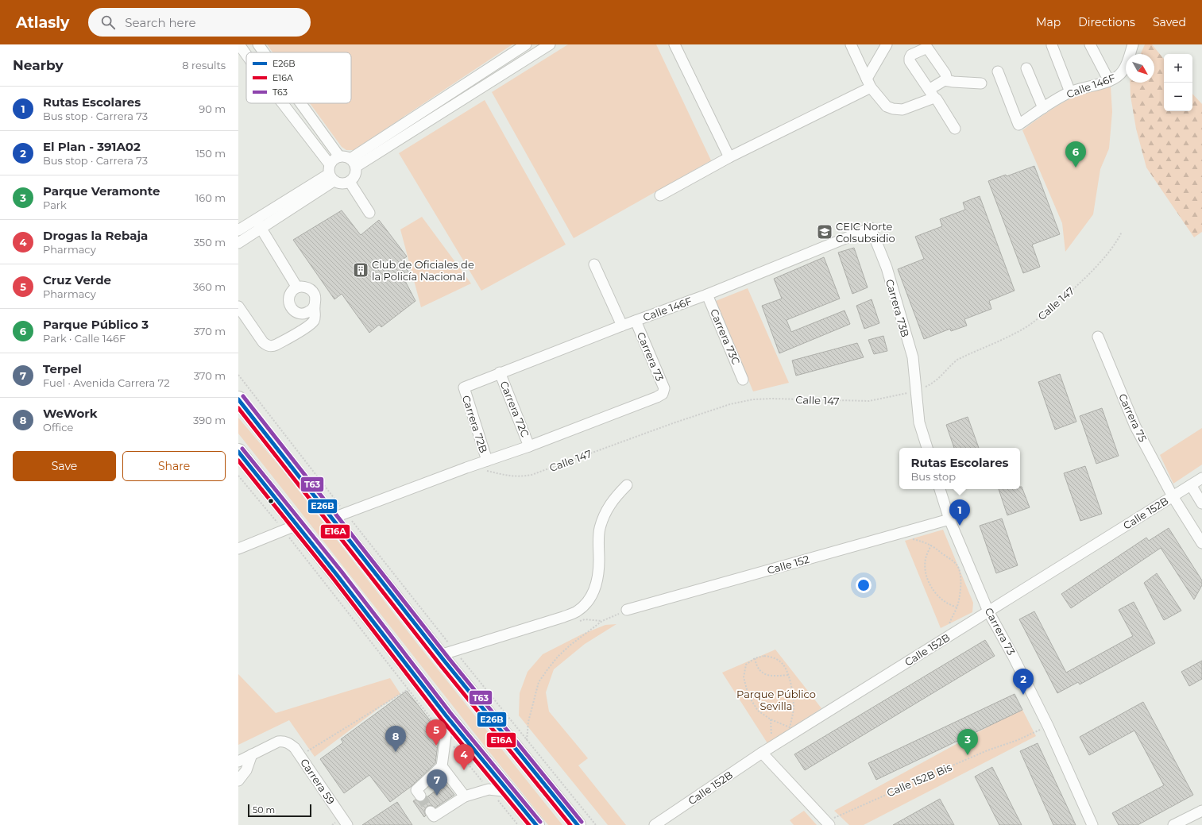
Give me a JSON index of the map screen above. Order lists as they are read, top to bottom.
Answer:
{
  "streets": {
    "street": [
      "Calle 146F",
      "Carrera 73B",
      "Carrera 73C",
      "Carrera 73",
      "Carrera 72C",
      "Carrera 75",
      "Carrera 72B",
      "Calle 152B",
      "Calle 152",
      "Carrera 59"
    ],
    "path": ["Calle 147", "Calle 152B Bis"]
  },
  "crossings": [
    ["Calle 146F", "Carrera 73B"],
    ["Calle 146F", "Carrera 73C"],
    ["Calle 146F", "Carrera 73"],
    ["Calle 146F", "Carrera 72C"],
    ["Calle 146F", "Carrera 72B"],
    ["Calle 147", "Carrera 73B"],
    ["Calle 147", "Carrera 72B"],
    ["Carrera 73", "Carrera 72C"],
    ["Carrera 73", "Calle 152B"],
    ["Carrera 73", "Calle 152"],
    ["Carrera 73", "Calle 152B Bis"],
    ["Carrera 75", "Calle 152B"]
  ],
  "parks": ["Parque Público Sevilla"],
  "places": {
    "school or university": ["CEIC Norte Colsubsidio"],
    "building": ["Club de Oficiales de la Policía Nacional"]
  },
  "lines": ["transit line T63", "transit line E26B", "transit line E16A"],
  "legend": ["E26B", "E16A", "T63"],
  "scale_bar": "50 m",
  "north": "bottom right",
  "page": {
    "header": "Atlasly",
    "search": "Search here",
    "nav": ["Map", "Directions", "Saved"],
    "heading": ["Nearby", "8 results"],
    "map_buttons": ["+", "−"],
    "list": [
      {
        "mark": "1",
        "name": "Rutas Escolares",
        "note": "Bus stop · Carrera 73",
        "value": "90 m"
      },
      {
        "mark": "2",
        "name": "El Plan - 391A02",
        "note": "Bus stop · Carrera 73",
        "value": "150 m"
      },
      {
        "mark": "3",
        "name": "Parque Veramonte",
        "note": "Park",
        "value": "160 m"
      },
      {
        "mark": "4",
        "name": "Drogas la Rebaja",
        "note": "Pharmacy",
        "value": "350 m"
      },
      {
        "mark": "5",
        "name": "Cruz Verde",
        "note": "Pharmacy",
        "value": "360 m"
      },
      {
        "mark": "6",
        "name": "Parque Público 3",
        "note": "Park · Calle 146F",
        "value": "370 m"
      },
      {
        "mark": "7",
        "name": "Terpel",
        "note": "Fuel · Avenida Carrera 72",
        "value": "370 m"
      },
      {
        "mark": "8",
        "name": "WeWork",
        "note": "Office",
        "value": "390 m"
      }
    ],
    "pins": [
      "6",
      "1",
      "2",
      "5",
      "8",
      "3",
      "4",
      "7"
    ],
    "buttons": ["Save", "Share"],
    "popup": ["Rutas Escolares", "Bus stop"],
    "scale": "50 m"
  }
}
